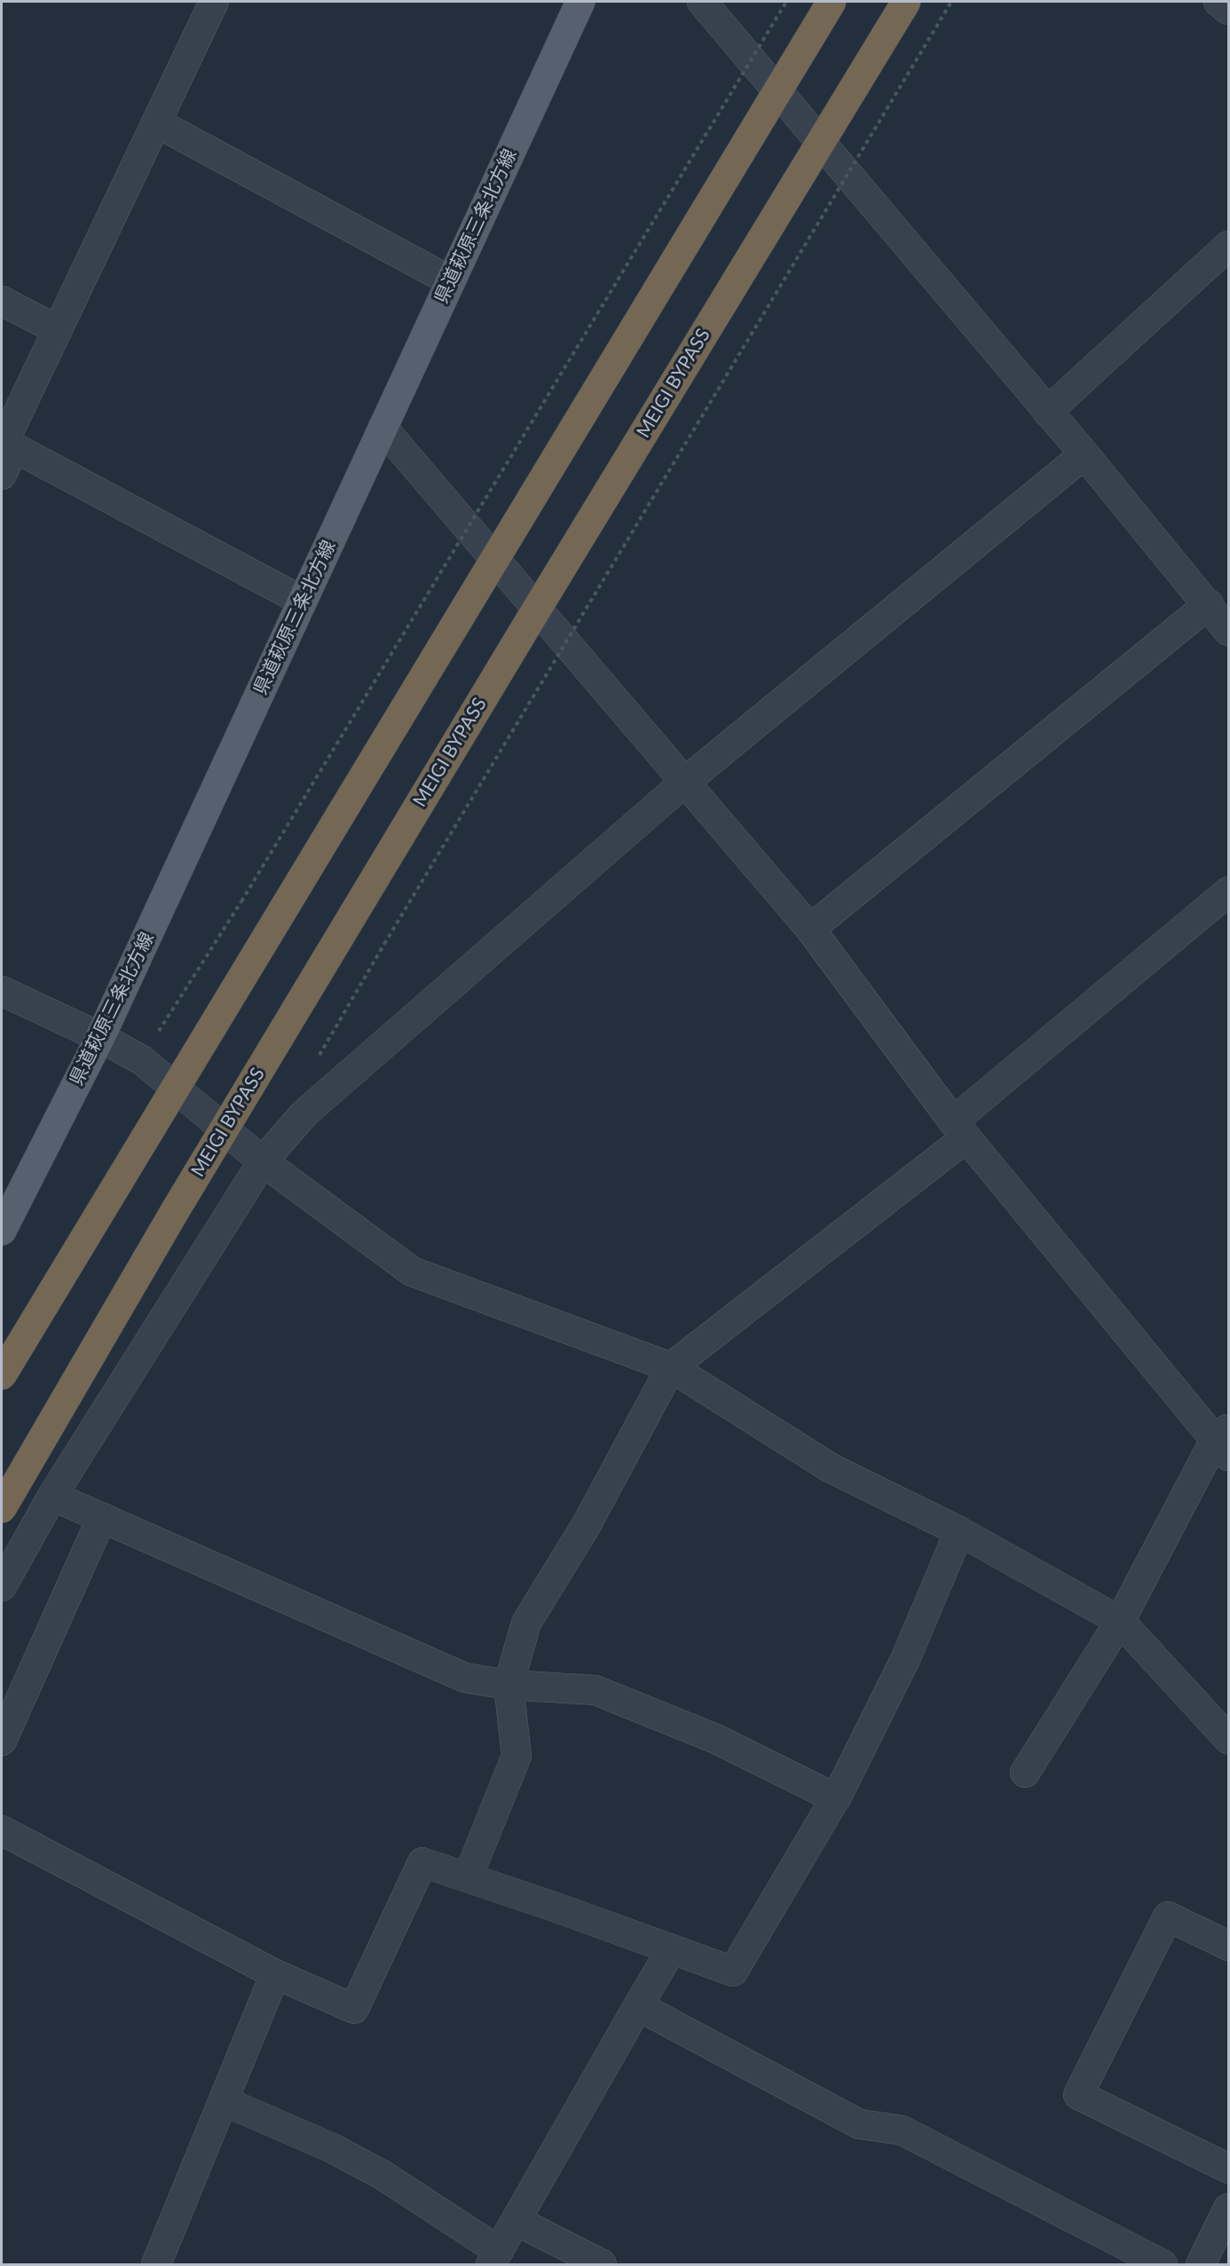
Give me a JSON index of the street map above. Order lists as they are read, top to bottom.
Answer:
{
  "streets": {
    "highway": ["MEIGI BYPASS"],
    "main road": ["県道萩原三条北方線"]
  }
}
